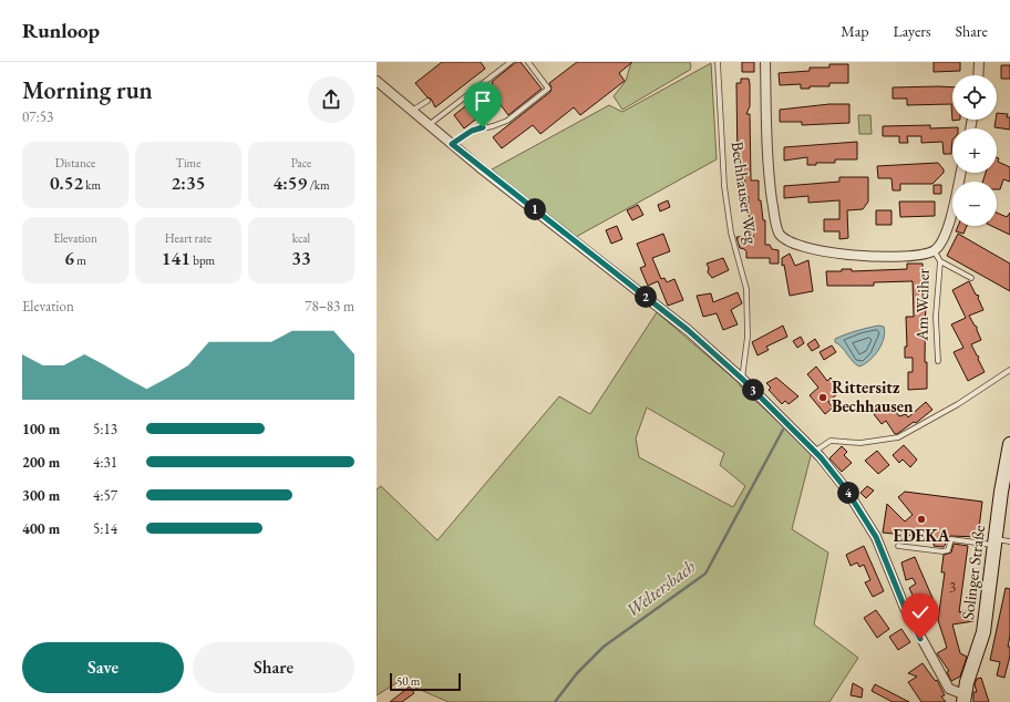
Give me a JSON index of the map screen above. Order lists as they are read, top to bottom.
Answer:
{
  "streets": {
    "main road": ["Solinger Straße"],
    "street": ["Am Weiher"],
    "lane": ["Bechhauser Weg"]
  },
  "water": ["Weltersbach"],
  "places": ["Rittersitz Bechhausen", "EDEKA"],
  "house_numbers": ["3"],
  "scale_bar": "50 m",
  "page": {
    "header": "Runloop",
    "nav": ["Map", "Layers", "Share"],
    "heading": ["Morning run", "07:53"],
    "map_buttons": ["+", "−"],
    "stats": [
      ["Distance", "0.52 km"],
      ["Time", "2:35"],
      ["Pace", "4:59 /km"],
      ["Elevation", "6 m"],
      ["Heart rate", "141 bpm"],
      ["kcal", "33"]
    ],
    "pins": [
      "1",
      "2",
      "3",
      "4"
    ],
    "chart": ["Elevation", "78–83 m"],
    "list": [
      {
        "name": "100 m",
        "note": "5:13"
      },
      {
        "name": "200 m",
        "note": "4:31"
      },
      {
        "name": "300 m",
        "note": "4:57"
      },
      {
        "name": "400 m",
        "note": "5:14"
      }
    ],
    "buttons": ["Save", "Share"],
    "scale": "50 m"
  }
}
